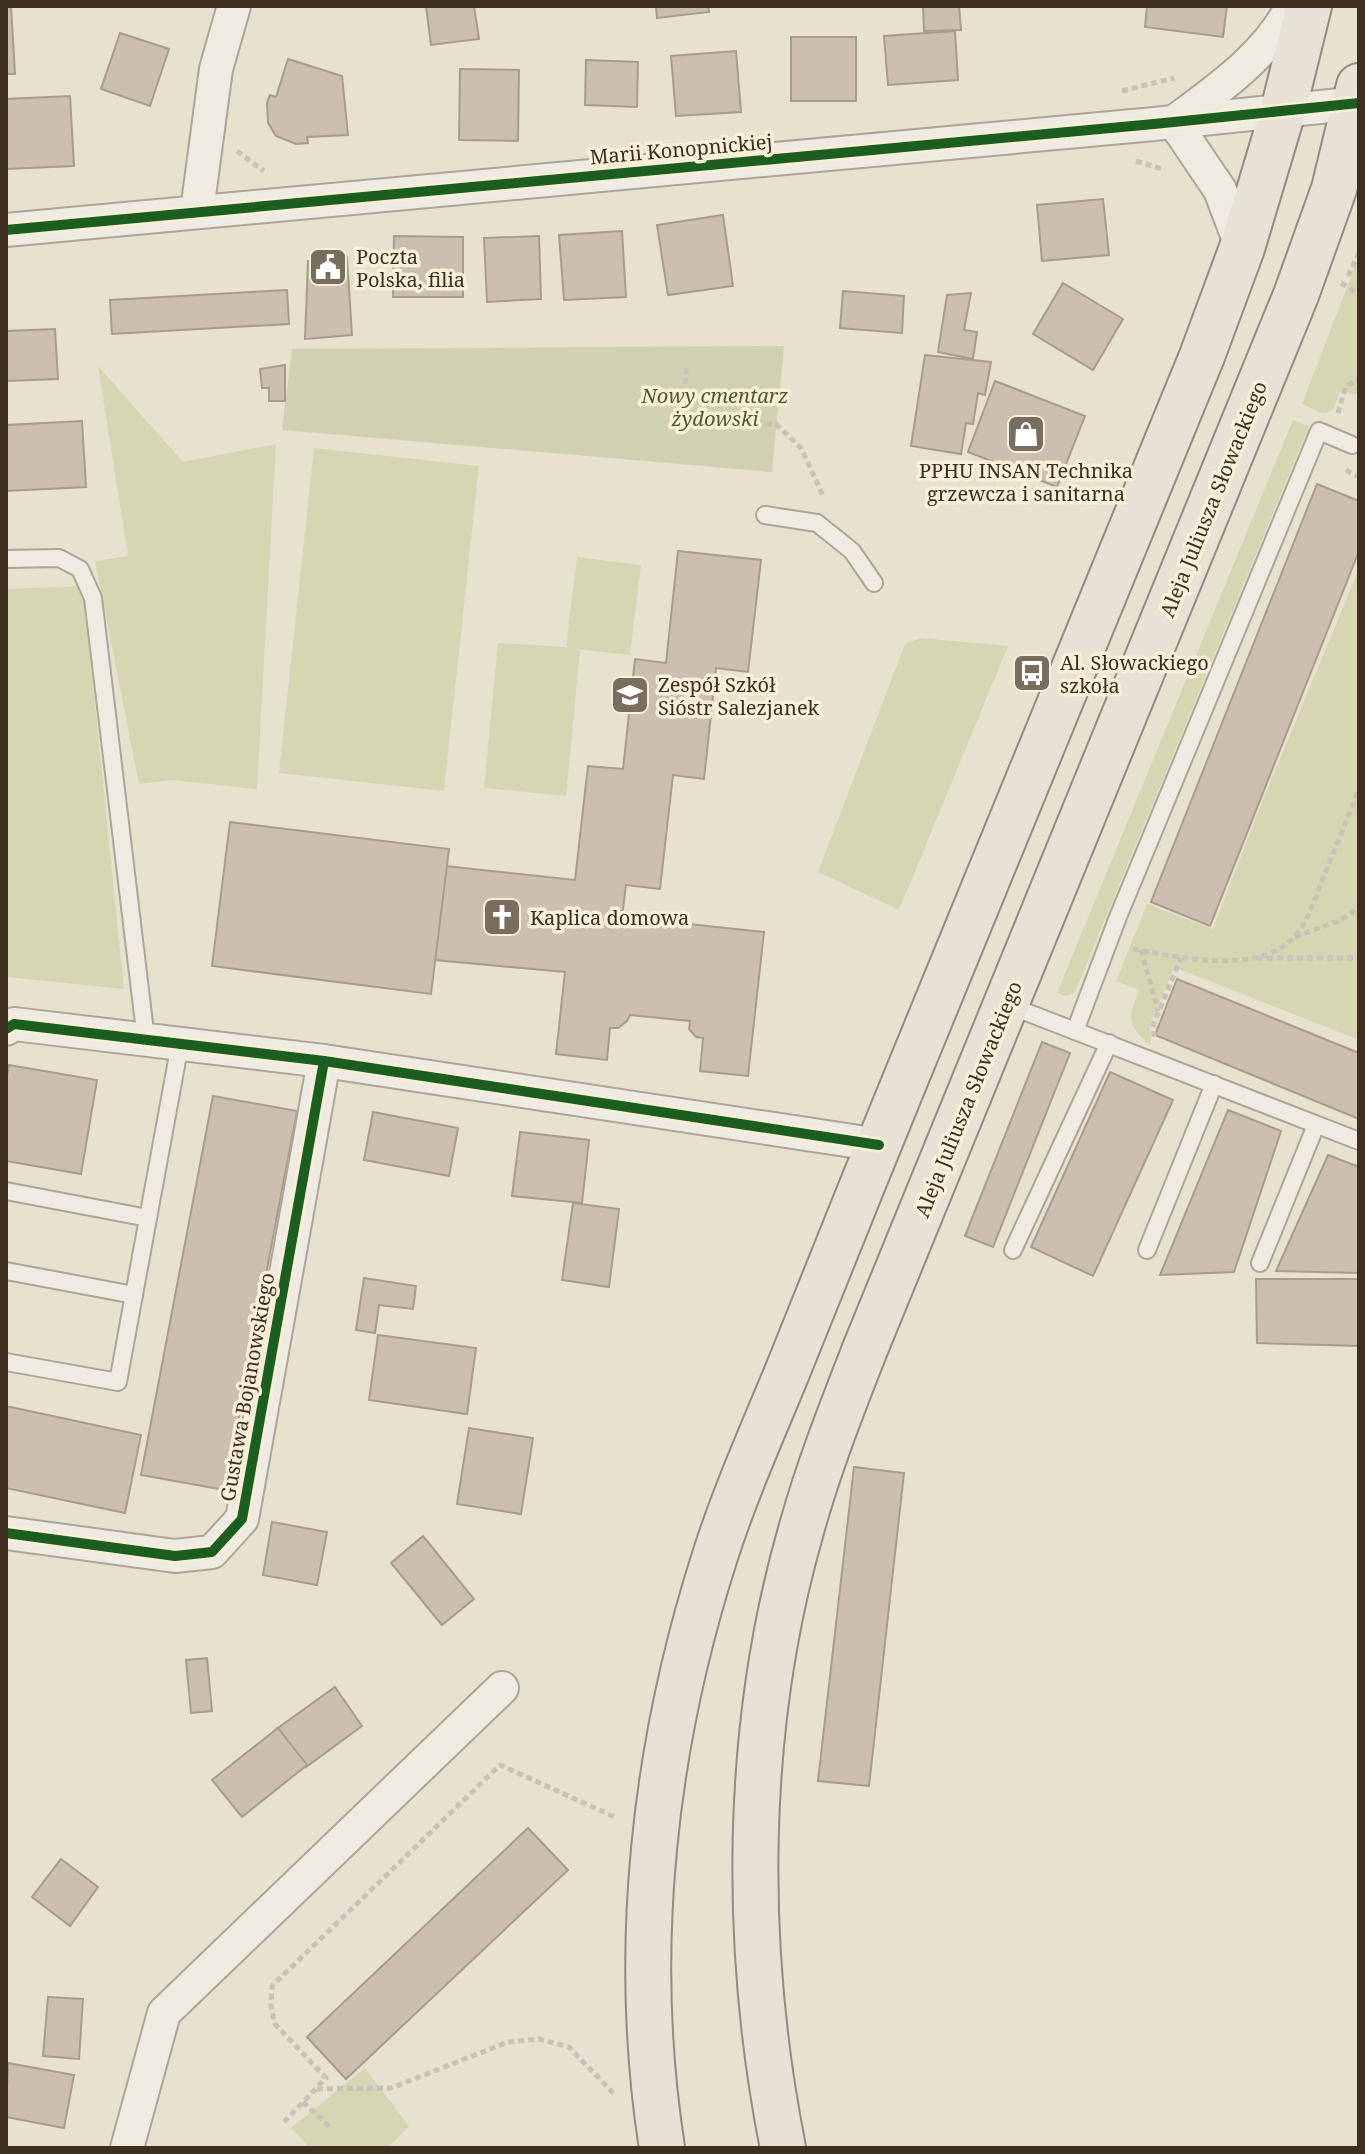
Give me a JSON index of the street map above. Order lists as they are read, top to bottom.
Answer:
{
  "streets": {
    "main road": ["Aleja Juliusza Słowackiego"],
    "street": ["Marii Konopnickiej", "Gustawa Bojanowskiego"]
  },
  "crossings": [
    ["Marii Konopnickiej", "Aleja Juliusza Słowackiego"]
  ],
  "parks": ["Nowy cmentarz żydowski"],
  "places": {
    "public building": ["Poczta Polska, filia"],
    "shop": ["PPHU INSAN Technika grzewcza i sanitarna"],
    "bus stop": ["Al. Słowackiego szkoła"],
    "school or university": ["Zespół Szkół Sióstr Salezjanek"],
    "church": ["Kaplica domowa"]
  }
}
